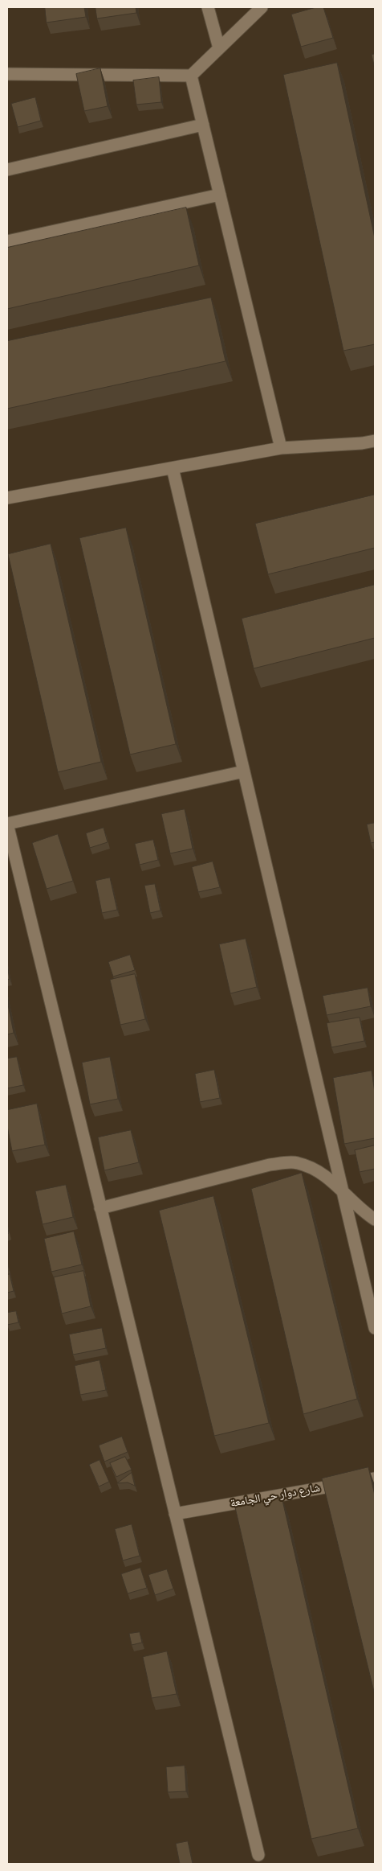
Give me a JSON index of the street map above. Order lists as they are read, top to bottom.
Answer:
{
  "streets": {
    "street": ["شارع دوار حي الجامعة"]
  }
}
